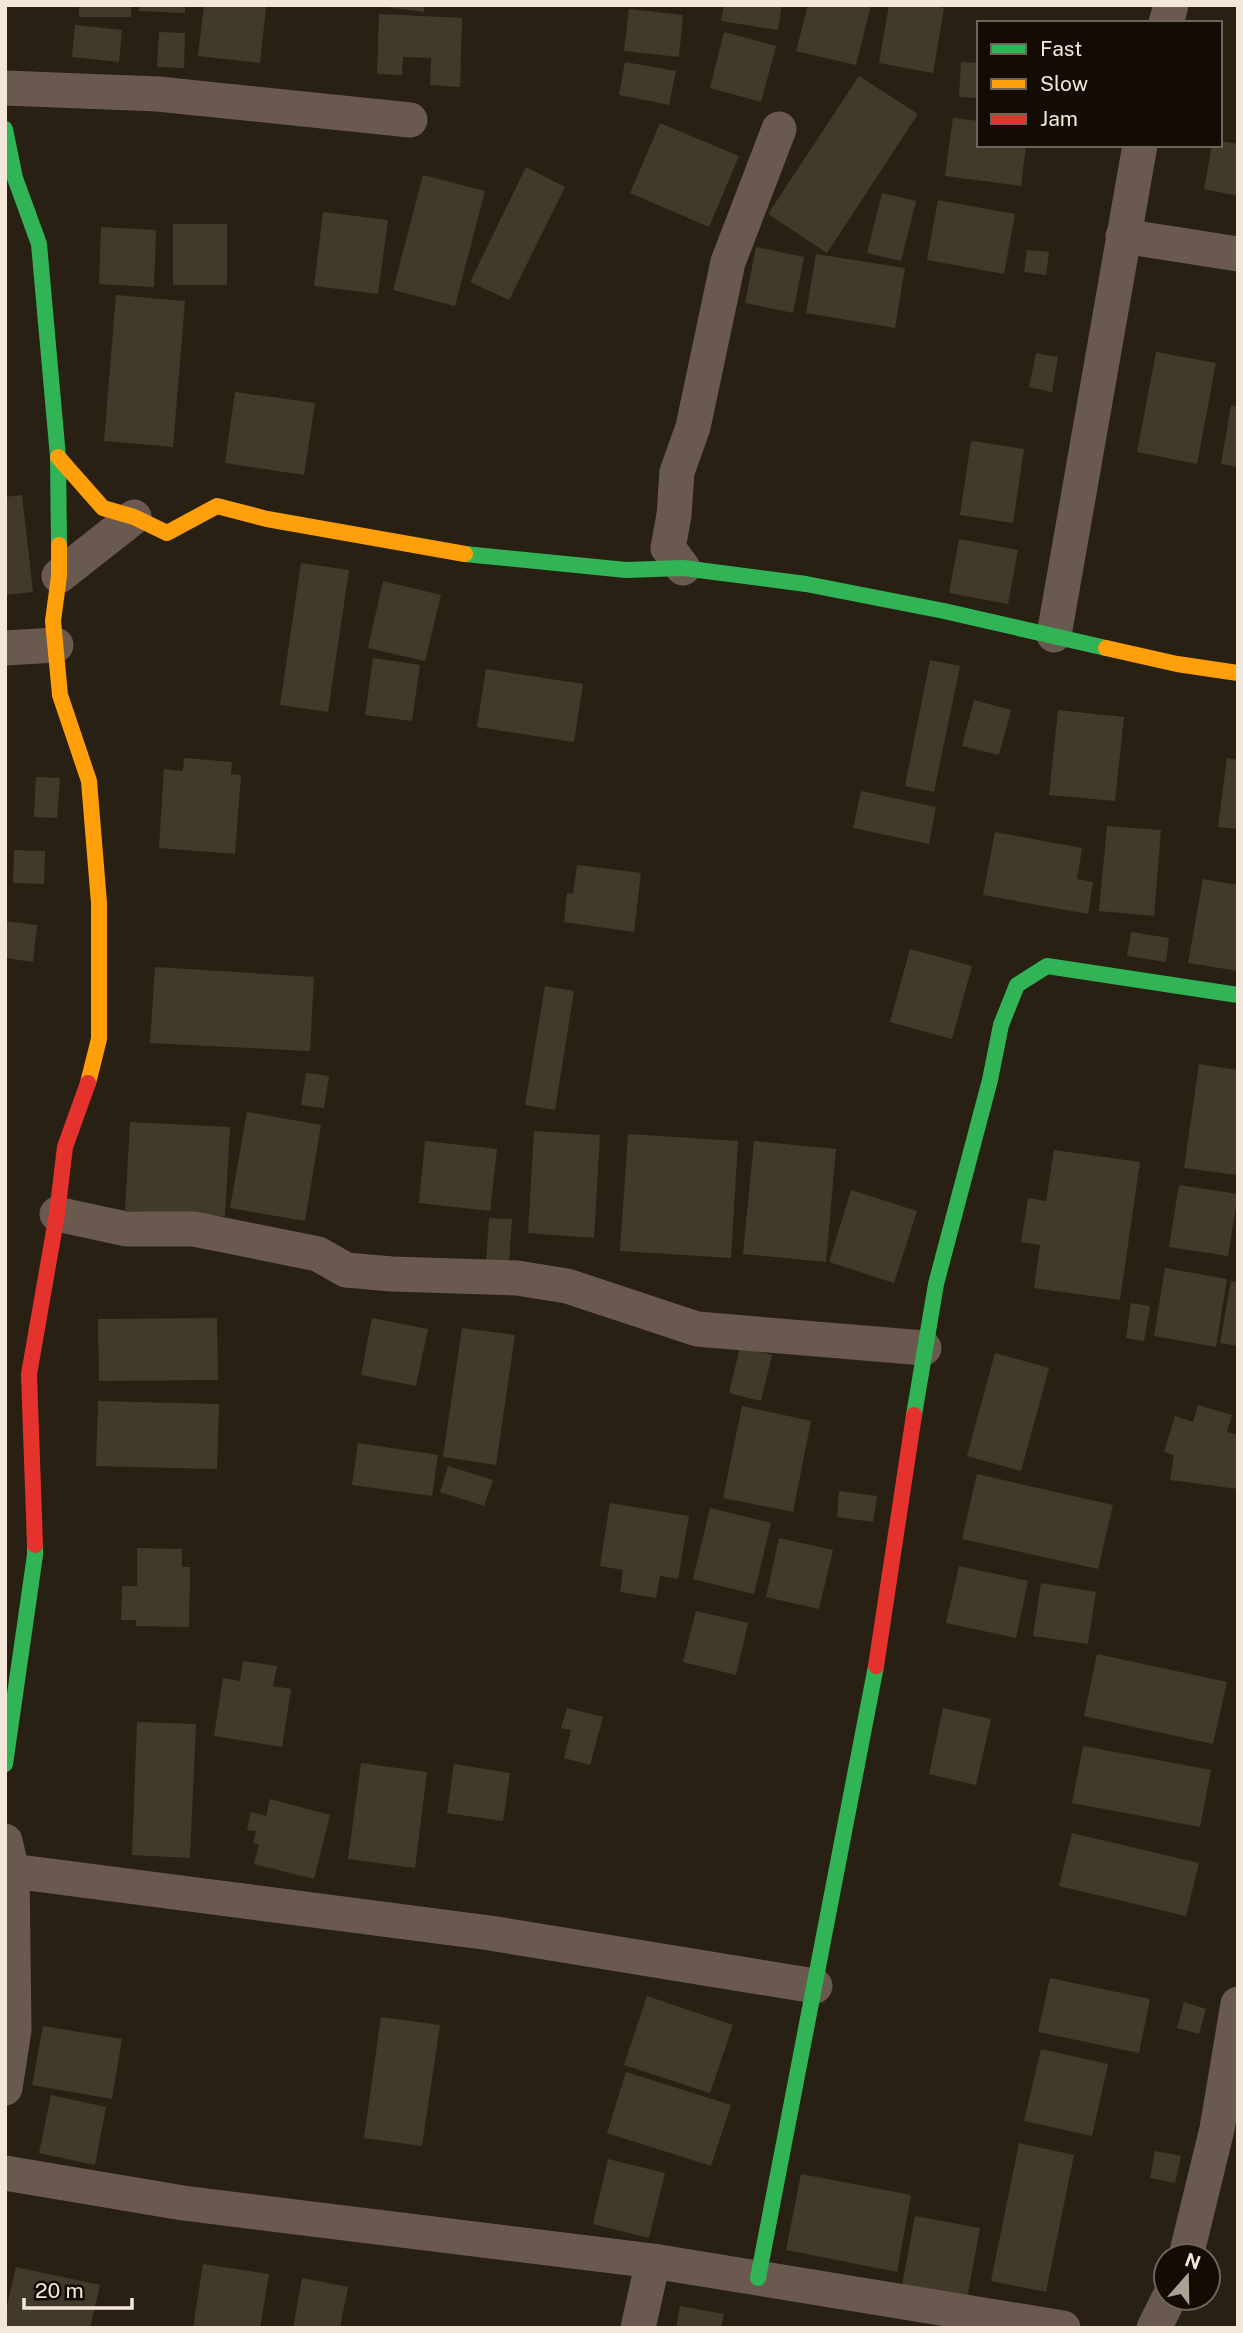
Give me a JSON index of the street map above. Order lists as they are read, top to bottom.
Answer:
{
  "legend": ["Fast", "Slow", "Jam"],
  "scale_bar": "20 m",
  "north": "top"
}
